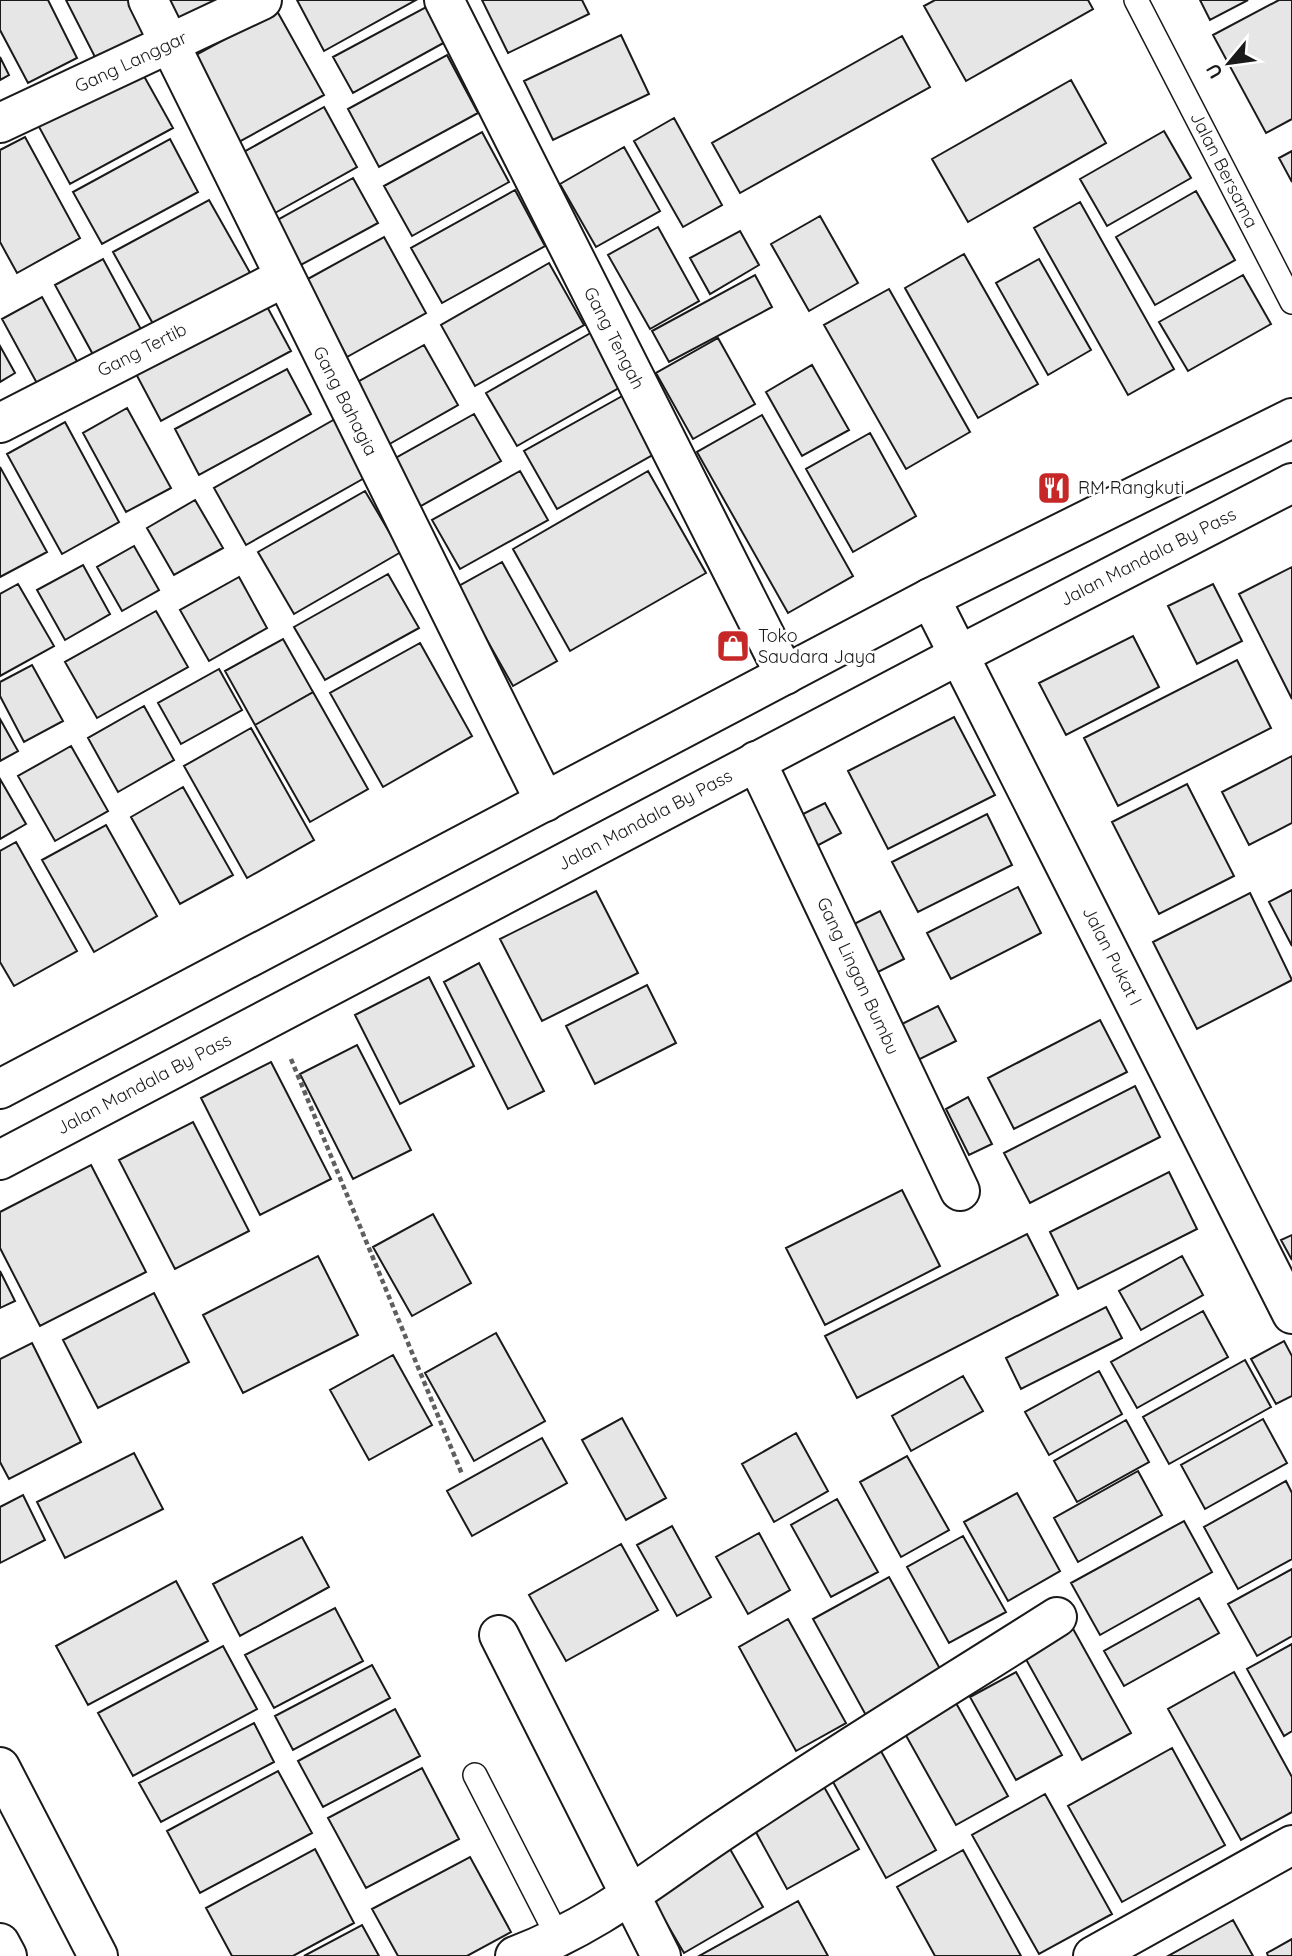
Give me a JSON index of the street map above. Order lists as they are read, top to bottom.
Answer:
{
  "streets": {
    "main road": [
      "Gang Langgar",
      "Gang Tengah",
      "Gang Tertib",
      "Gang Bahagia",
      "Jalan Mandala By Pass",
      "Jalan Pukat I",
      "Gang Lingan Bumbu"
    ],
    "lane": ["Jalan Bersama"]
  },
  "crossings": [
    ["Gang Langgar", "Gang Bahagia"],
    ["Gang Tertib", "Gang Bahagia"],
    ["Jalan Mandala By Pass", "Jalan Pukat I"],
    ["Jalan Mandala By Pass", "Gang Lingan Bumbu"]
  ],
  "places": {
    "restaurant": ["RM Rangkuti"],
    "shop": ["Toko Saudara Jaya"]
  },
  "north": "bottom left"
}
